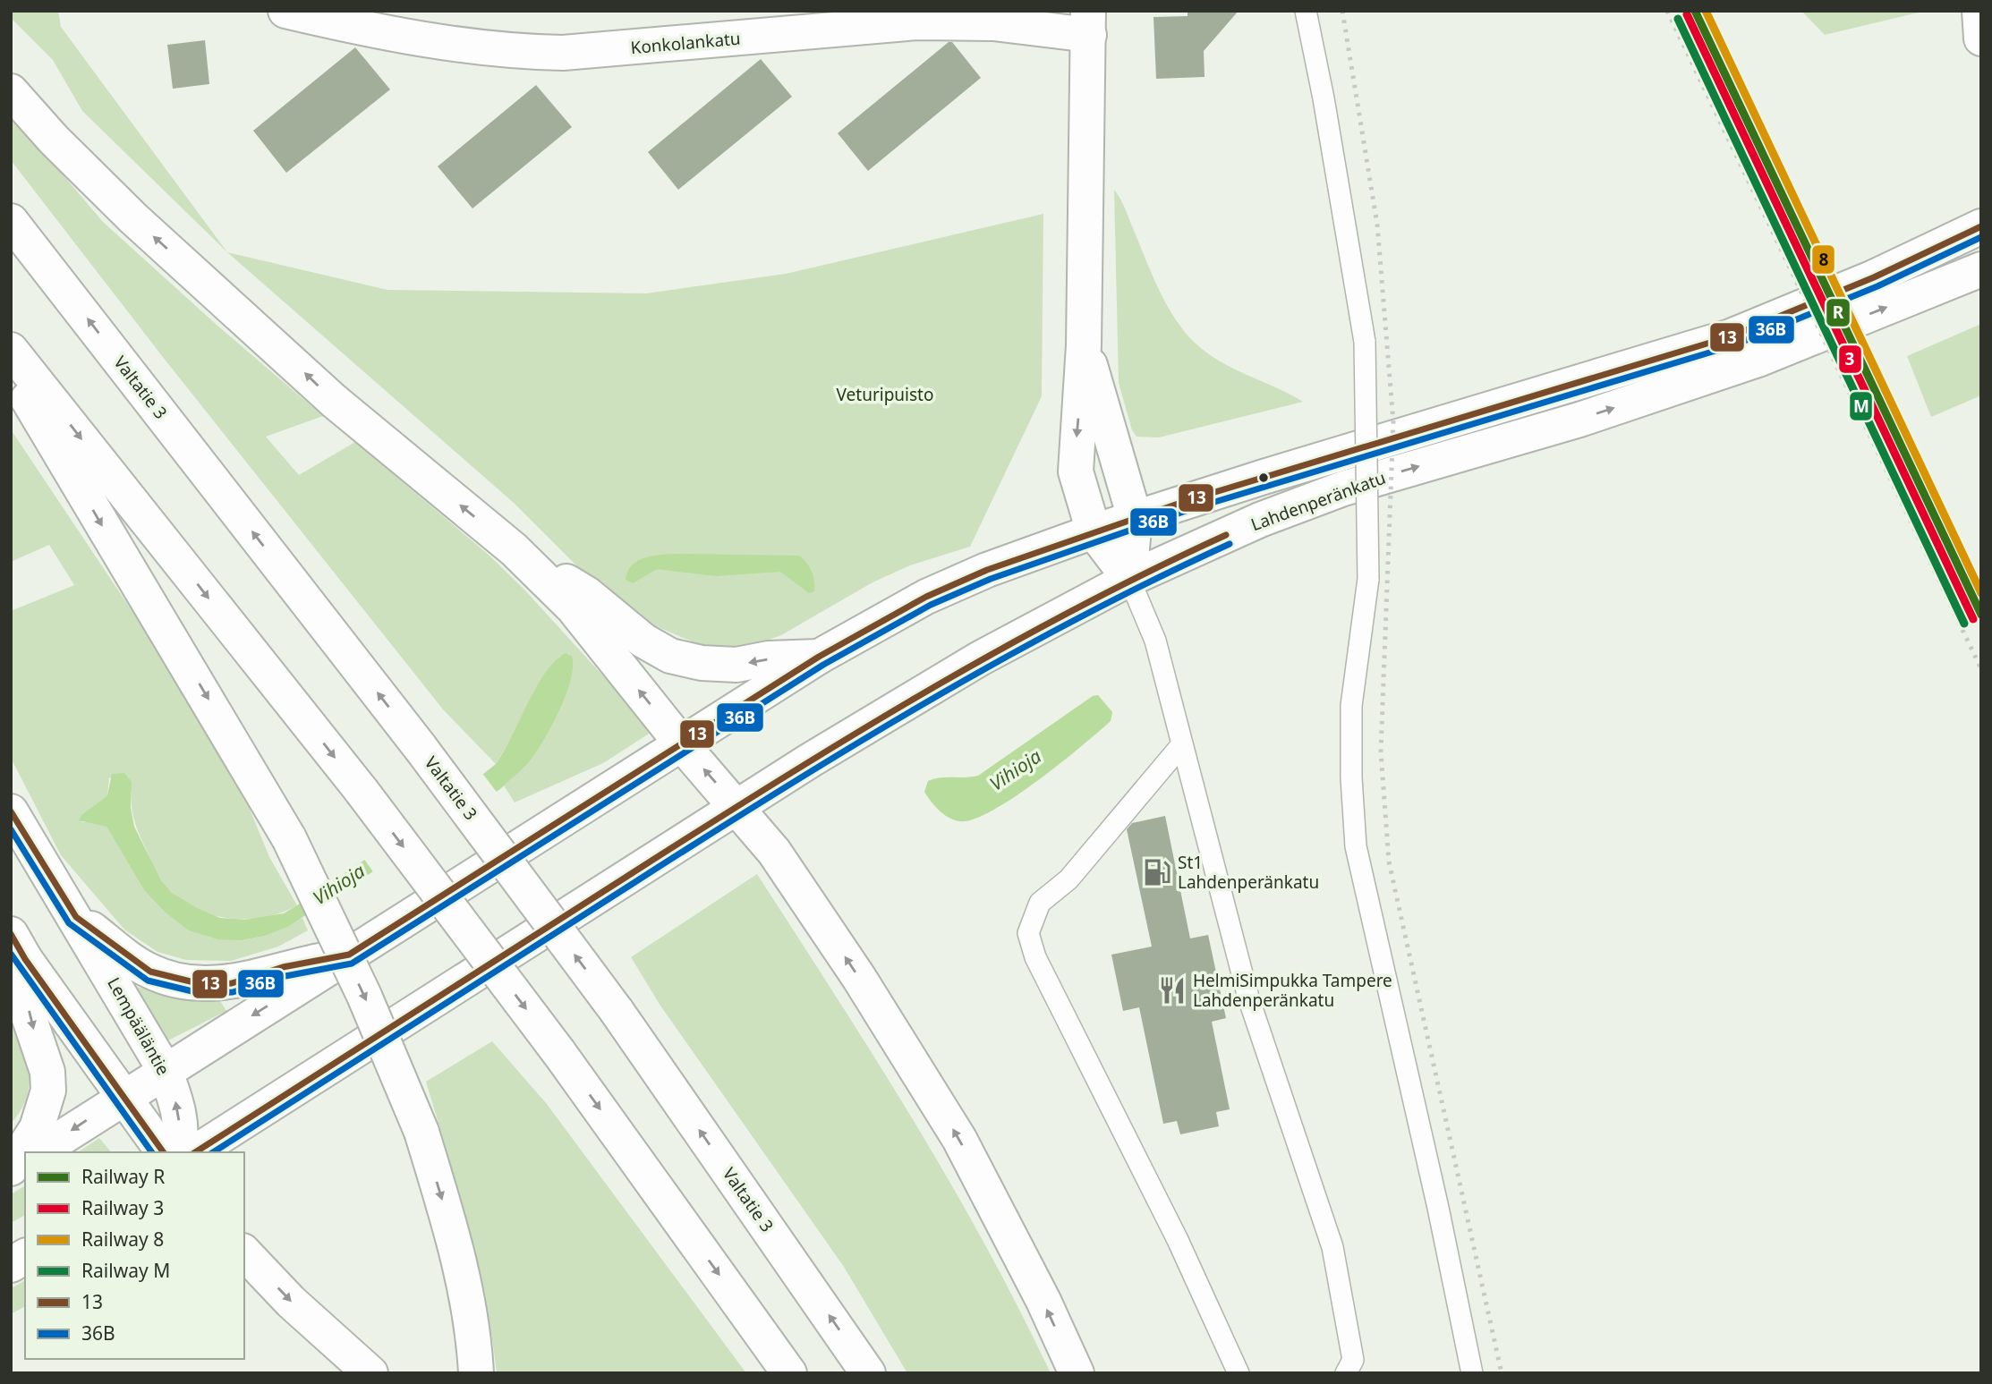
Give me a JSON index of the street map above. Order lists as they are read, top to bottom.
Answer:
{
  "streets": {
    "main road": [
      "Konkolankatu",
      "Valtatie 3",
      "Lahdenperänkatu",
      "Lempääläntie"
    ]
  },
  "crossings": [
    ["Lahdenperänkatu", "Lempääläntie"]
  ],
  "water": ["Vihioja"],
  "parks": ["Veturipuisto"],
  "places": {
    "fuel station": ["St1 Lahdenperänkatu"],
    "restaurant": ["HelmiSimpukka Tampere Lahdenperänkatu"]
  },
  "lines": [
    "rail line R",
    "rail line 8",
    "rail line 3",
    "rail line M",
    "transit line 13",
    "transit line 36B"
  ],
  "legend": [
    "Railway R",
    "Railway 3",
    "Railway 8",
    "Railway M",
    "13",
    "36B"
  ]
}
